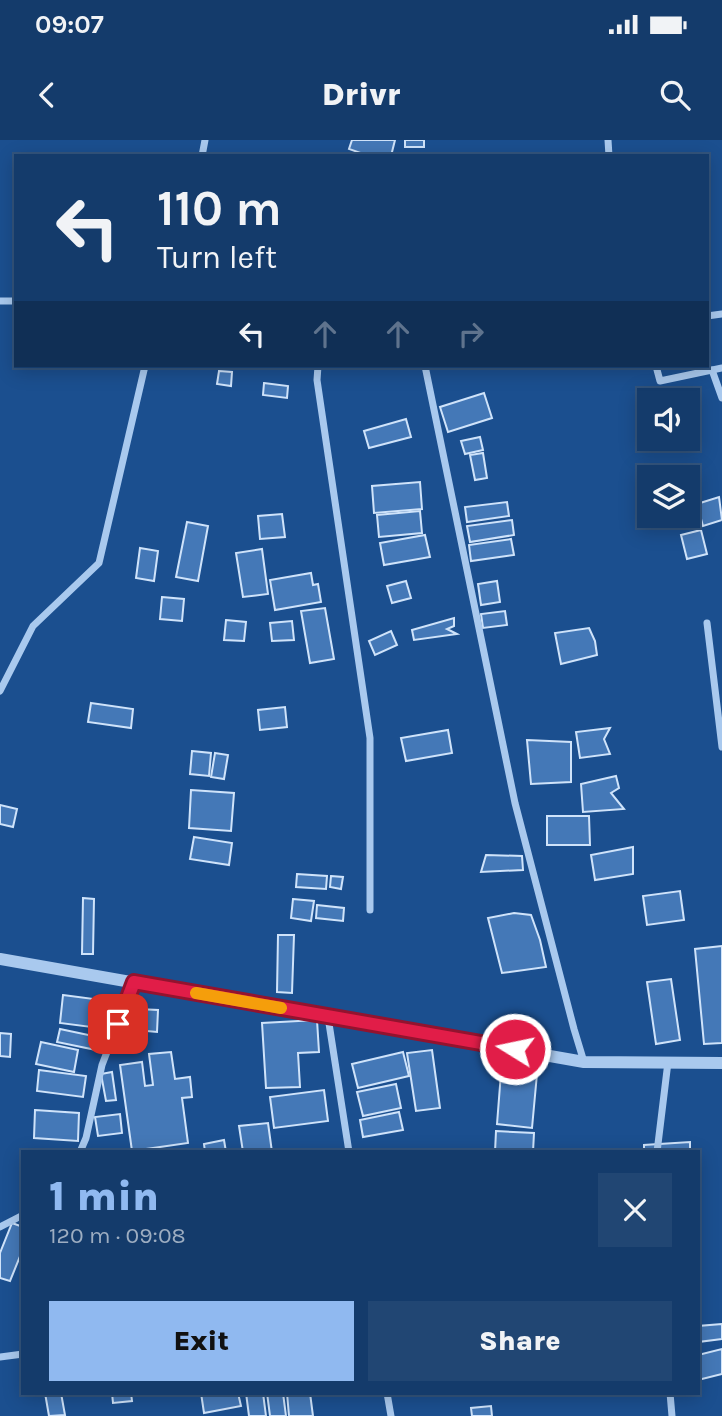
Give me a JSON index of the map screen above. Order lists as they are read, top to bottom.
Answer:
{
  "page": {
    "status": "09:07",
    "header": "Drivr",
    "turn": ["110 m", "Turn left"],
    "heading": ["1 min", "120 m · 09:08"],
    "buttons": ["Exit", "Share"]
  }
}
